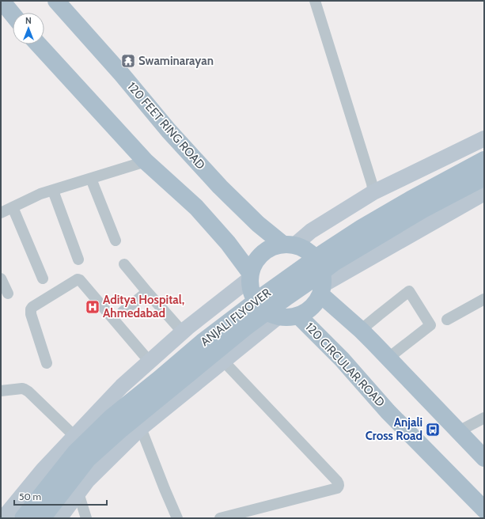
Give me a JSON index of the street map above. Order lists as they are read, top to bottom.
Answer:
{
  "streets": {
    "main road": ["120 FEET RING ROAD", "ANJALI FLYOVER", "120 CIRCULAR ROAD"]
  },
  "crossings": [
    ["120 FEET RING ROAD", "120 CIRCULAR ROAD"]
  ],
  "places": {
    "temple": ["Swaminarayan"],
    "hospital": ["Aditya Hospital, Ahmedabad"],
    "bus stop": ["Anjali Cross Road"]
  },
  "scale_bar": "50 m",
  "north": "top"
}
